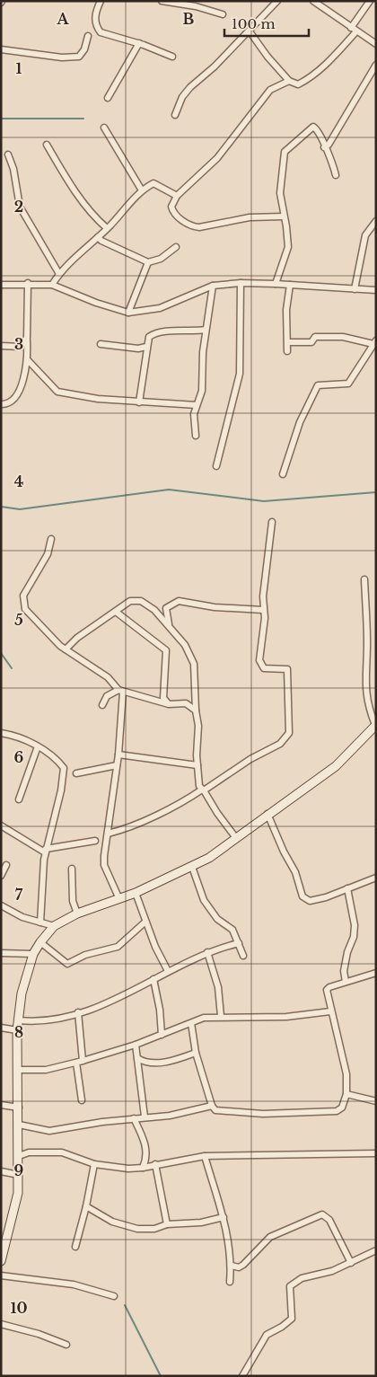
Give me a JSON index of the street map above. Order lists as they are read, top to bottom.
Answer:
{
  "scale_bar": "100 m",
  "grid": {
    "columns": ["A", "B"],
    "rows": [
      "1",
      "2",
      "3",
      "4",
      "5",
      "6",
      "7",
      "8",
      "9",
      "10"
    ]
  }
}
